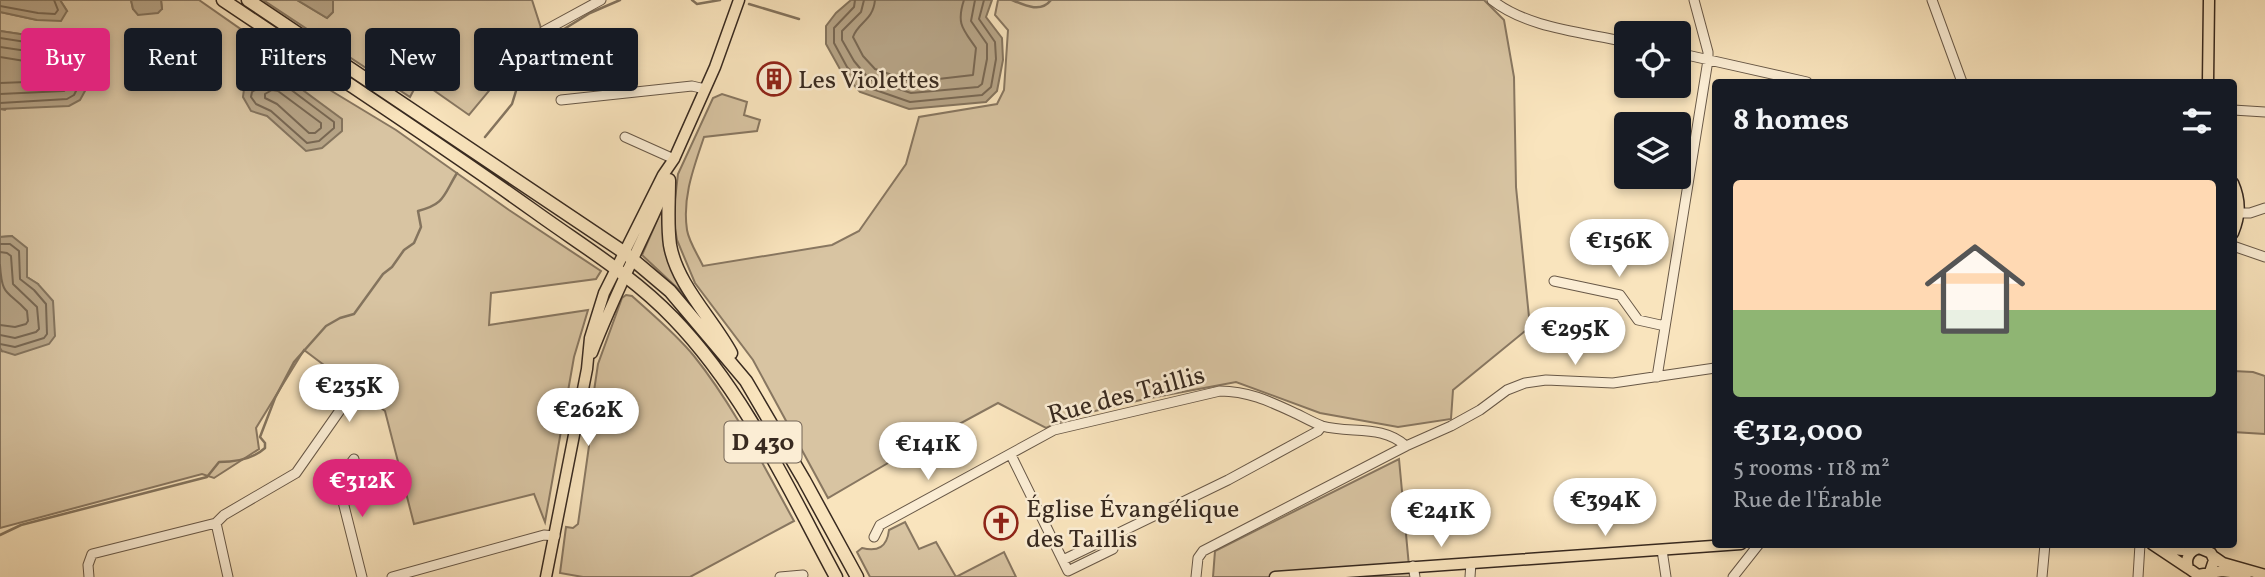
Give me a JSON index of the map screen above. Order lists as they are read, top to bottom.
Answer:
{
  "streets": {
    "highway": ["D 430"],
    "street": ["Rue des Taillis"]
  },
  "places": {
    "building": ["Les Violettes"],
    "church": ["Église Évangélique des Taillis"]
  },
  "page": {
    "chip": [
      "Buy",
      "Rent",
      "Filters",
      "New",
      "Apartment"
    ],
    "heading": "8 homes",
    "list": [
      {
        "name": "€312,000",
        "note": "5 rooms · 118 m² · Rue de l'Érable"
      }
    ],
    "price": [
      "€156K",
      "€295K",
      "€235K",
      "€262K",
      "€141K",
      "€312K",
      "€394K",
      "€241K"
    ]
  }
}
